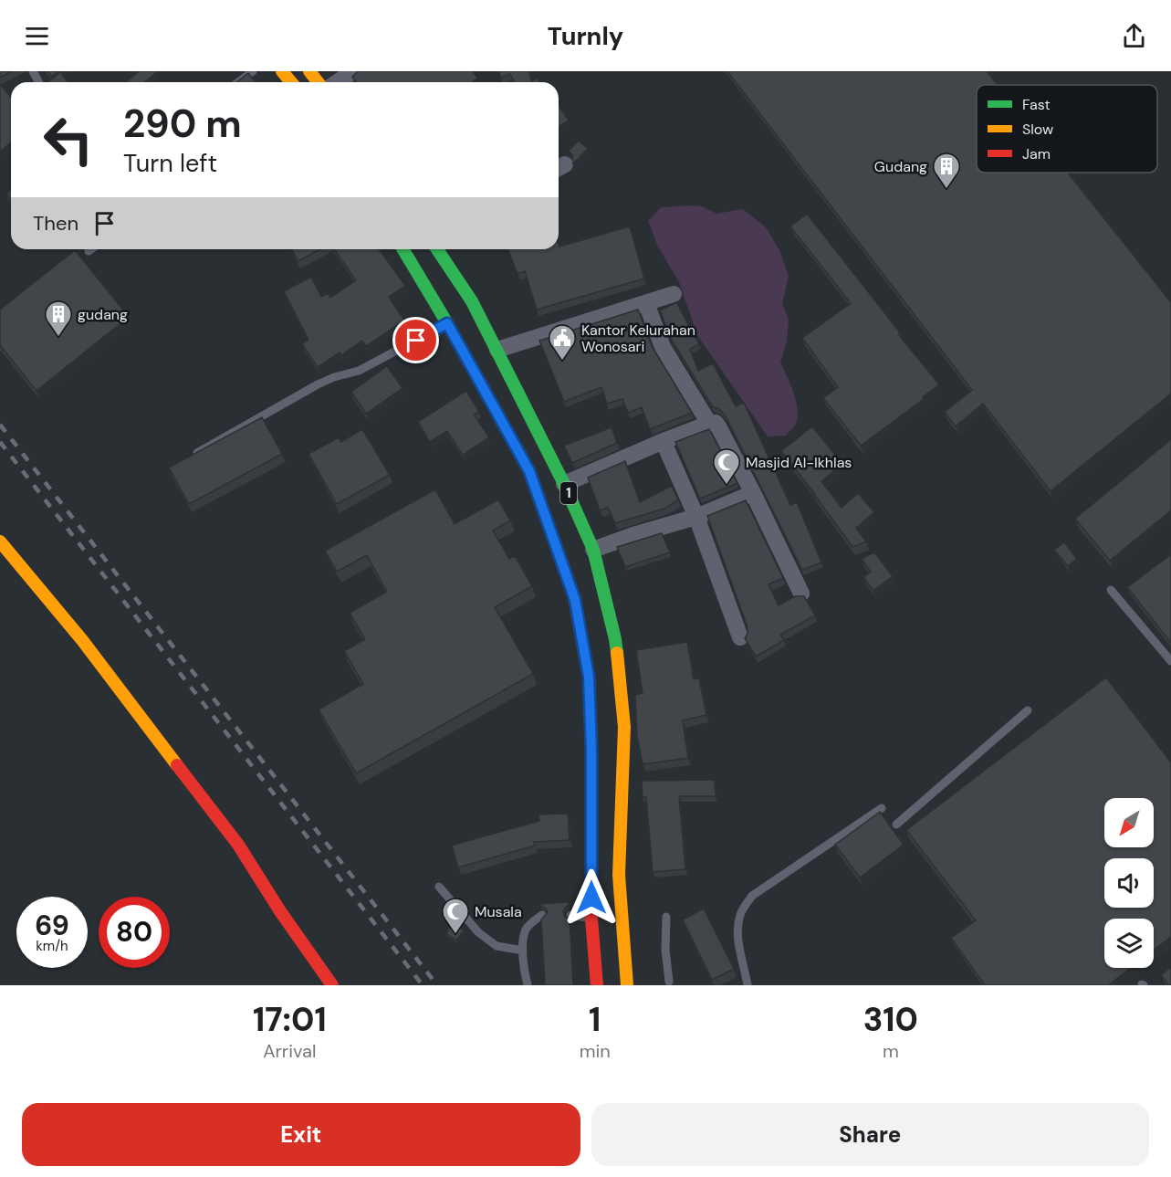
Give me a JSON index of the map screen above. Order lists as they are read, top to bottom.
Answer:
{
  "streets": {
    "main road": ["1"]
  },
  "places": {
    "building": ["Gudang", "gudang"],
    "public building": ["Kantor Kelurahan Wonosari"],
    "mosque": ["Masjid Al-Ikhlas", "Musala"]
  },
  "legend": ["Fast", "Slow", "Jam"],
  "north": "bottom left",
  "page": {
    "header": "Turnly",
    "turn": ["290 m", "Turn left"],
    "then": "Then",
    "speed": "69 km/h",
    "limit": "80",
    "eta": [
      "17:01",
      "Arrival",
      "1",
      "min",
      "310",
      "m"
    ],
    "buttons": ["Exit", "Share"]
  }
}
